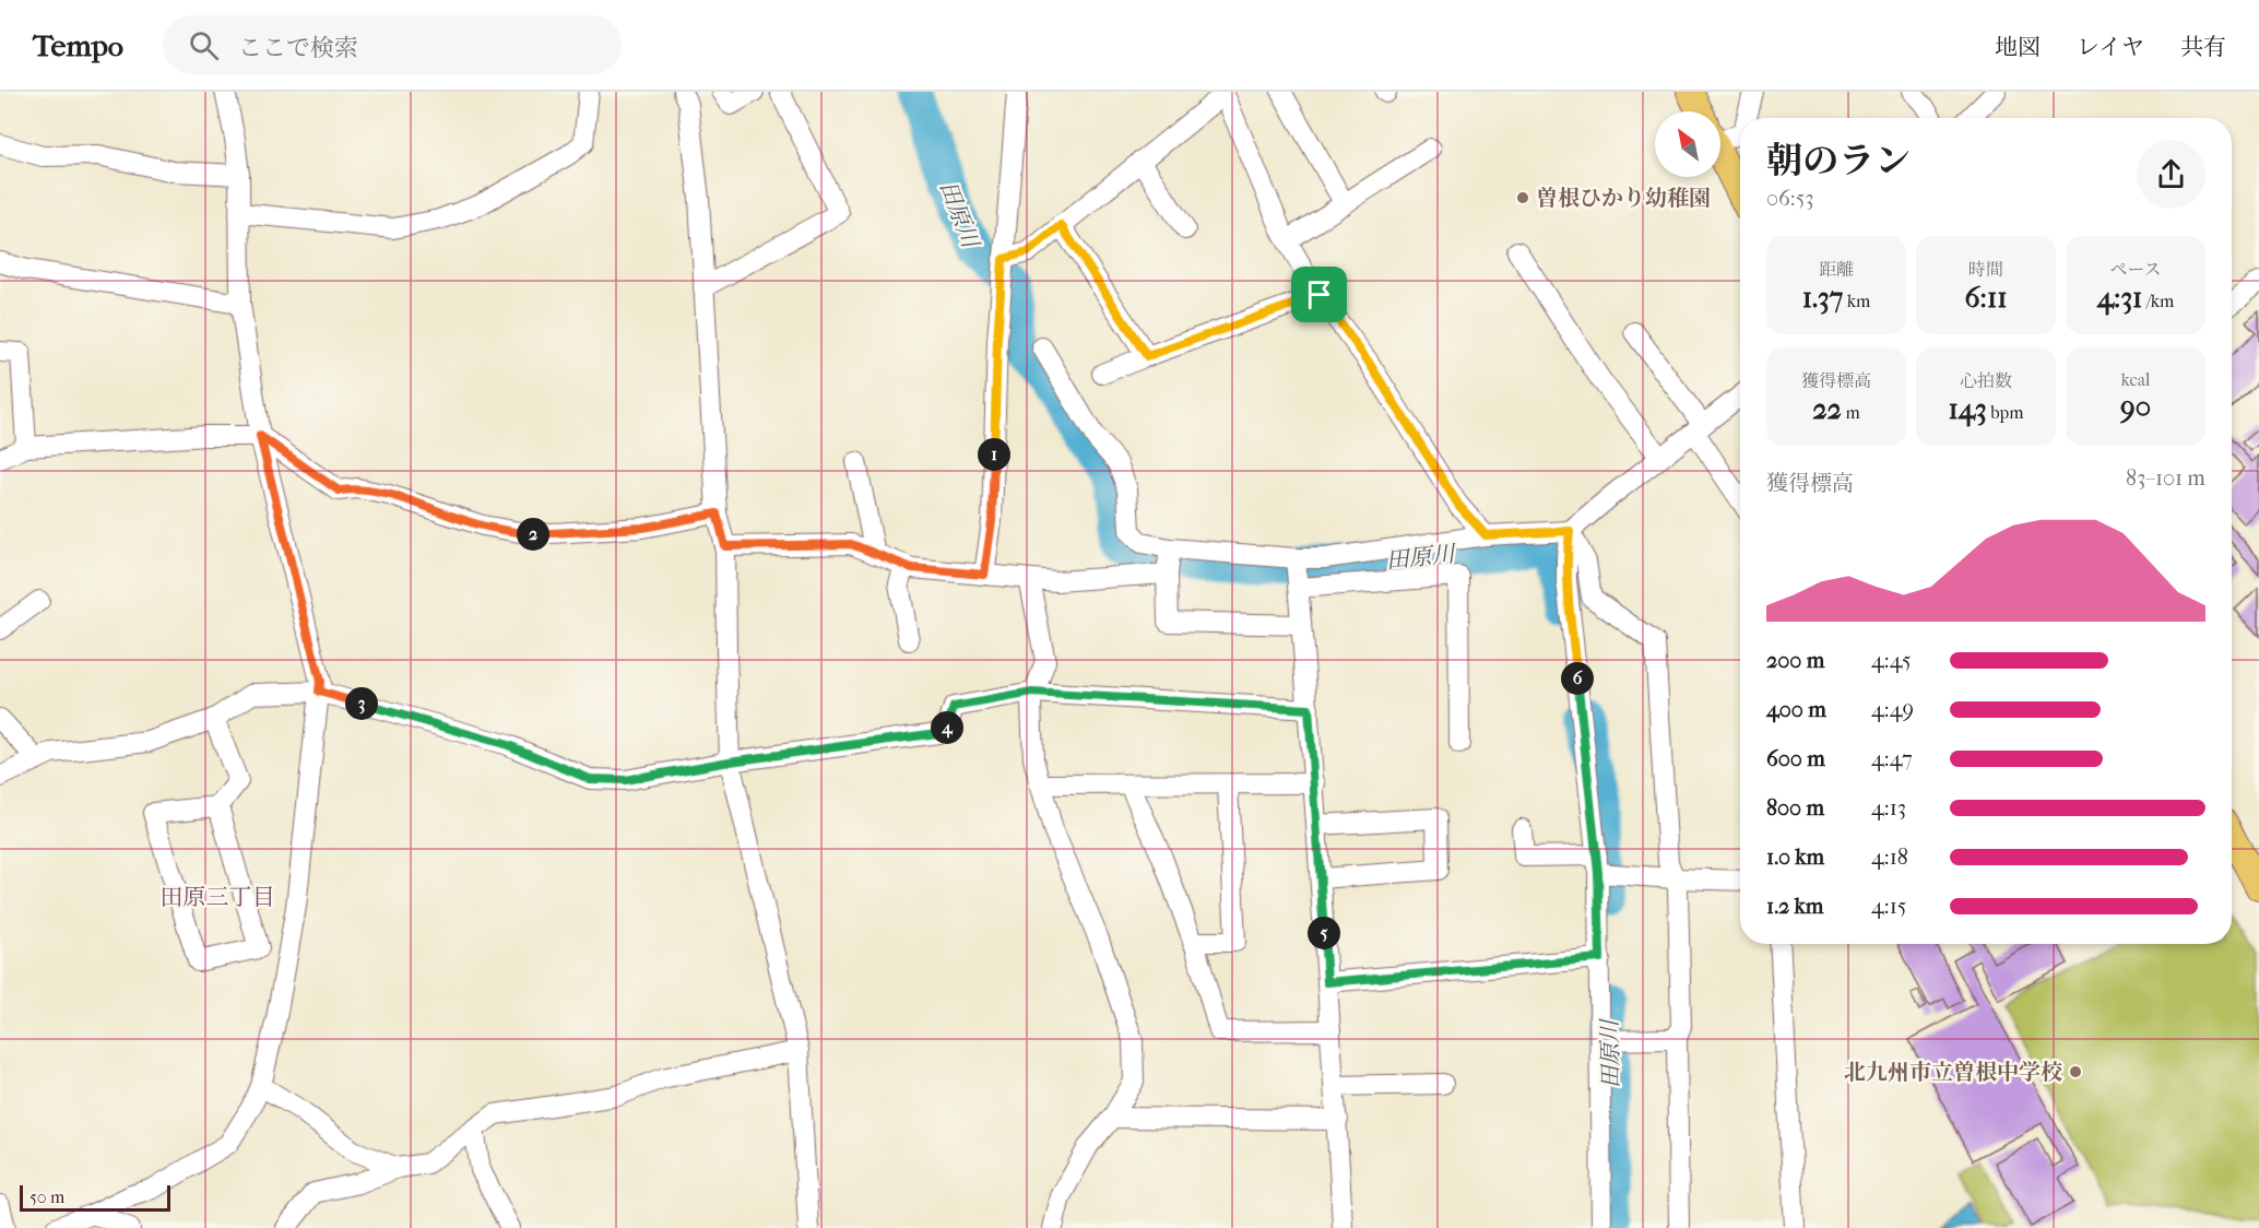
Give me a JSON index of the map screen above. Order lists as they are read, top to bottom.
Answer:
{
  "districts": ["田原三丁目"],
  "water": ["田原川"],
  "places": ["曽根ひかり幼稚園", "北九州市立曽根中学校"],
  "scale_bar": "50 m",
  "north": "top left",
  "page": {
    "header": "Tempo",
    "search": "ここで検索",
    "nav": ["地図", "レイヤ", "共有"],
    "heading": ["朝のラン", "06:53"],
    "stats": [
      ["距離", "1.37 km"],
      ["時間", "6:11"],
      ["ペース", "4:31 /km"],
      ["獲得標高", "22 m"],
      ["心拍数", "143 bpm"],
      ["kcal", "90"]
    ],
    "pins": [
      "1",
      "2",
      "6",
      "3",
      "4",
      "5"
    ],
    "chart": ["獲得標高", "83–101 m"],
    "list": [
      {
        "name": "200 m",
        "note": "4:45"
      },
      {
        "name": "400 m",
        "note": "4:49"
      },
      {
        "name": "600 m",
        "note": "4:47"
      },
      {
        "name": "800 m",
        "note": "4:13"
      },
      {
        "name": "1.0 km",
        "note": "4:18"
      },
      {
        "name": "1.2 km",
        "note": "4:15"
      }
    ],
    "scale": "50 m"
  }
}
